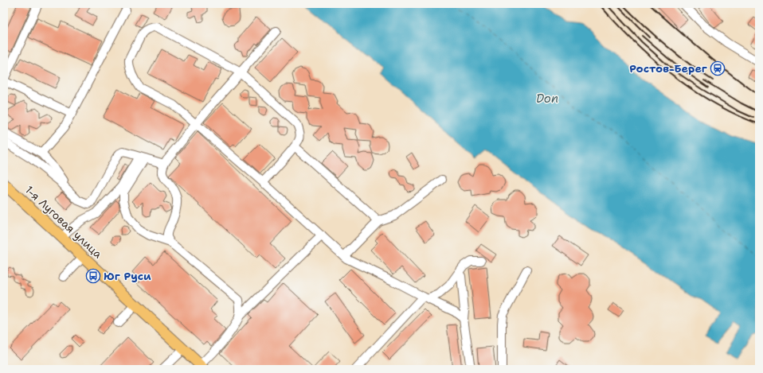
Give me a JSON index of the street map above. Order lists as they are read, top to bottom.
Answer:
{
  "streets": {
    "main road": ["1-я Луговая улица"]
  },
  "water": ["Don"],
  "places": {
    "station": ["Ростов-Берег"],
    "bus stop": ["Юг Руси"]
  }
}
